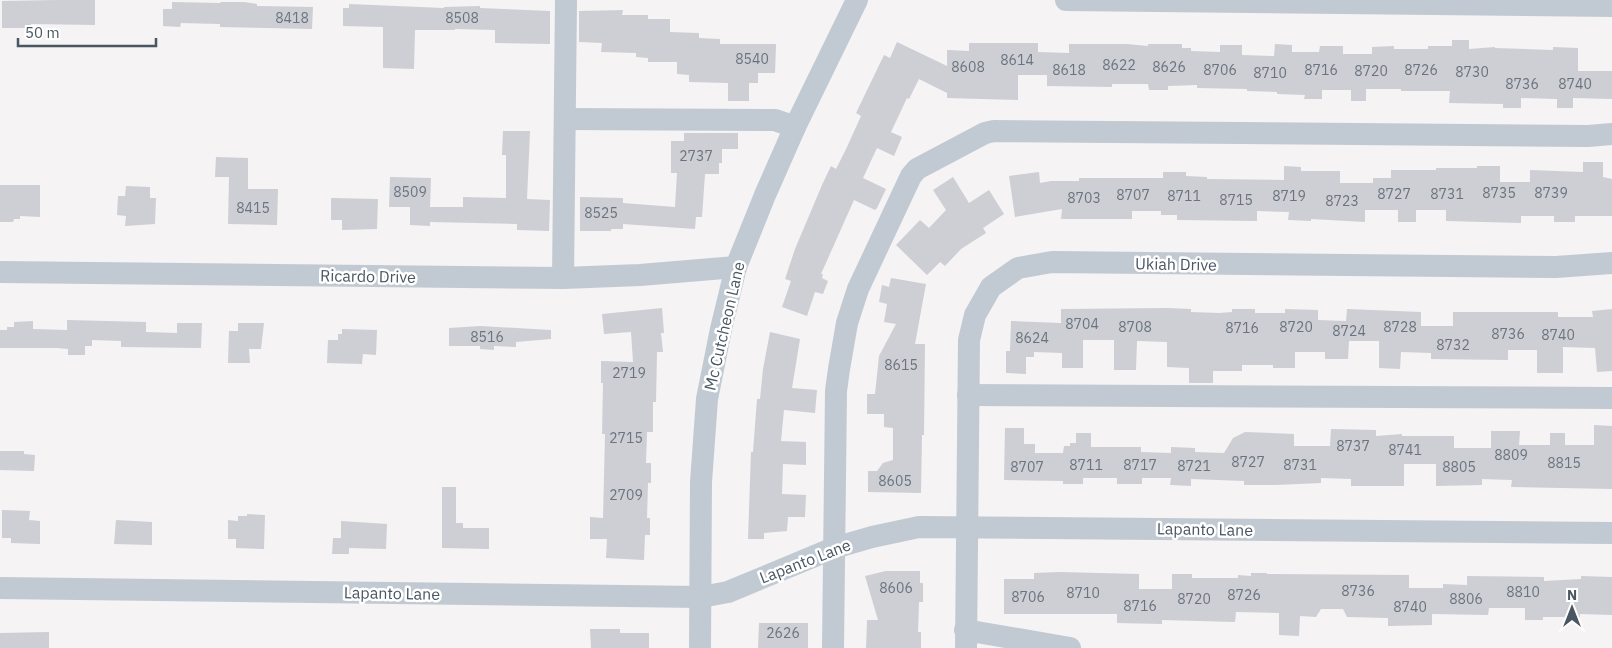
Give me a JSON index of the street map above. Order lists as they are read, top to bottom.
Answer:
{
  "streets": {
    "street": [
      "Ukiah Drive",
      "Ricardo Drive",
      "Mc Cutcheon Lane",
      "Lapanto Lane"
    ]
  },
  "crossings": [
    ["Ukiah Drive", "Lapanto Lane"],
    ["Ricardo Drive", "Mc Cutcheon Lane"],
    ["Mc Cutcheon Lane", "Lapanto Lane"]
  ],
  "house_numbers": [
    "8418",
    "8508",
    "8540",
    "8614",
    "8622",
    "8608",
    "8626",
    "8618",
    "8706",
    "8716",
    "8726",
    "8720",
    "8730",
    "8710",
    "8736",
    "8740",
    "2737",
    "8509",
    "8735",
    "8739",
    "8727",
    "8731",
    "8707",
    "8711",
    "8719",
    "8703",
    "8715",
    "8723",
    "8415",
    "8525",
    "8704",
    "8708",
    "8720",
    "8728",
    "8716",
    "8724",
    "8736",
    "8740",
    "8516",
    "8624",
    "8732",
    "8615",
    "2719",
    "2715",
    "8737",
    "8741",
    "8809",
    "8727",
    "8815",
    "8711",
    "8717",
    "8731",
    "8721",
    "8707",
    "8805",
    "8605",
    "2709",
    "8606",
    "8736",
    "8810",
    "8710",
    "8726",
    "8706",
    "8720",
    "8806",
    "8716",
    "8740",
    "2626"
  ],
  "scale_bar": "50 m",
  "north": "top"
}
